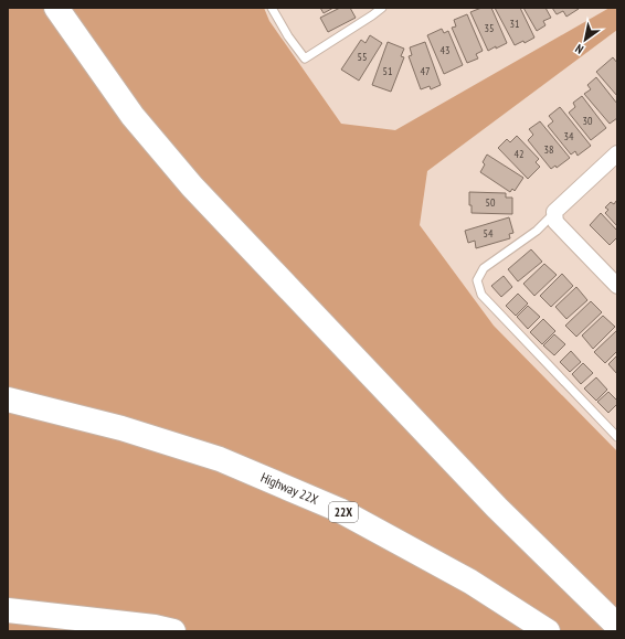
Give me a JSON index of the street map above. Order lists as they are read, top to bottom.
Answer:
{
  "streets": {
    "highway": ["Highway 22X", "22X"]
  },
  "house_numbers": [
    "31",
    "35",
    "43",
    "55",
    "51",
    "47",
    "30",
    "34",
    "38",
    "42",
    "50",
    "54"
  ],
  "north": "bottom left"
}
